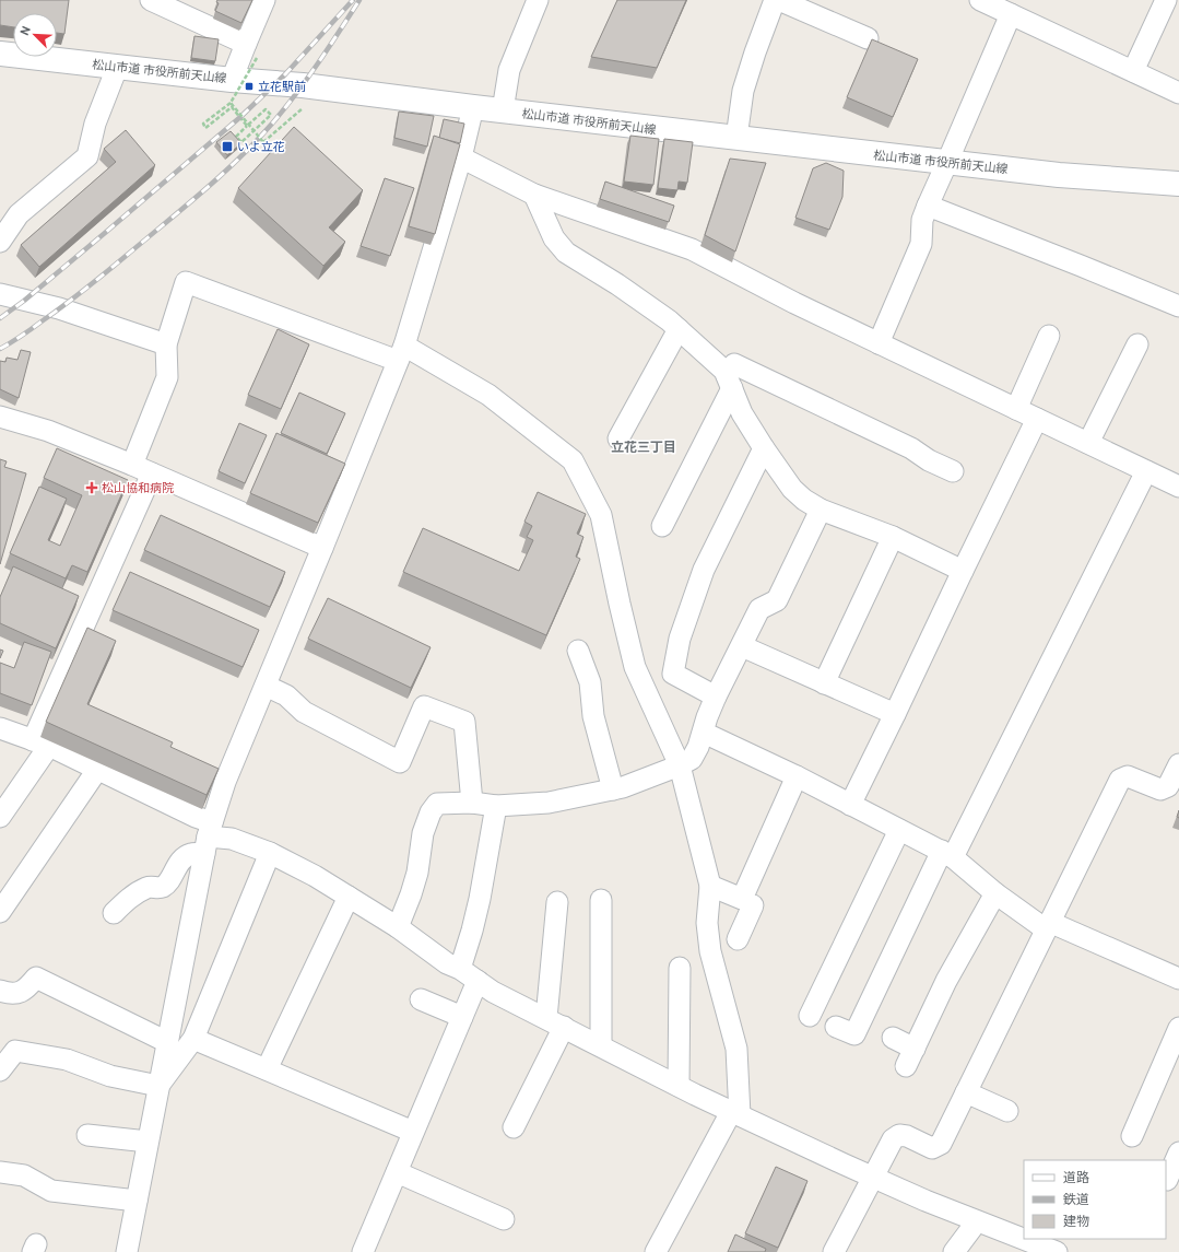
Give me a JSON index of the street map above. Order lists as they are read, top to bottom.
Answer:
{
  "streets": {
    "street": ["松山市道 市役所前天山線"]
  },
  "districts": ["立花三丁目"],
  "places": {
    "transit": ["立花駅前", "いよ立花"],
    "health": ["松山協和病院"]
  },
  "legend": ["道路", "鉄道", "建物"],
  "north": "top left"
}
